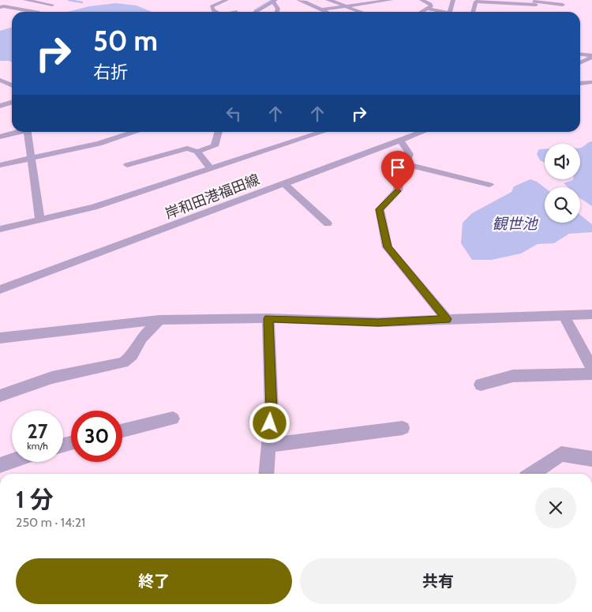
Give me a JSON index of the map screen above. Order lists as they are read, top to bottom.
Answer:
{
  "streets": {
    "street": ["岸和田港福田線"]
  },
  "water": ["観世池"],
  "page": {
    "turn": ["50 m", "右折"],
    "speed": "27 km/h",
    "limit": "30",
    "heading": ["1 分", "250 m · 14:21"],
    "buttons": ["終了", "共有"]
  }
}
